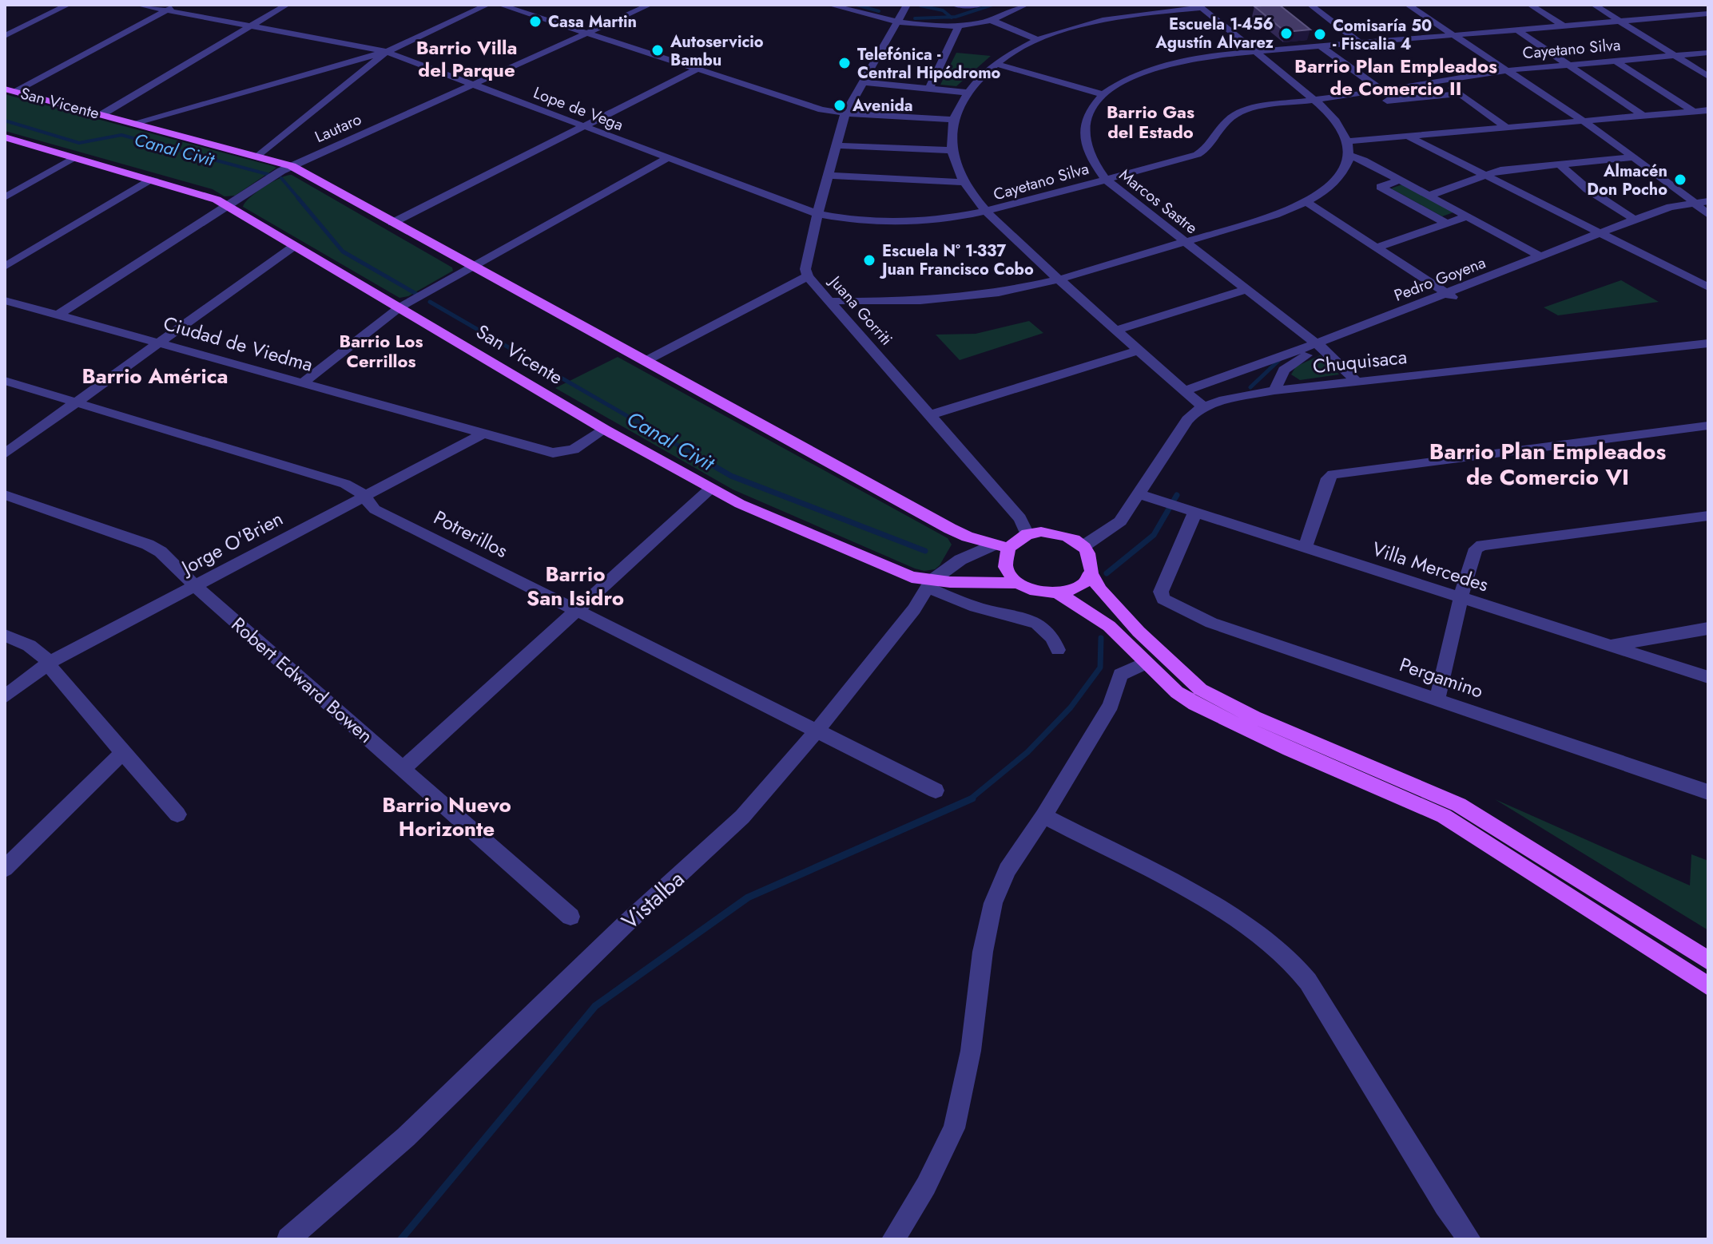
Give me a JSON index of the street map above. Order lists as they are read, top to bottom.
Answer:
{
  "streets": {
    "main road": ["San Vicente"],
    "street": [
      "Cayetano Silva",
      "Lope de Vega",
      "Lautaro",
      "Marcos Sastre",
      "Pedro Goyena",
      "Juana Gorriti",
      "Ciudad de Viedma",
      "Chuquisaca",
      "Potrerillos",
      "Jorge O'Brien",
      "Villa Mercedes",
      "Pergamino",
      "Robert Edward Bowen",
      "Vistalba"
    ]
  },
  "crossings": [
    ["Cayetano Silva", "Lope de Vega"],
    ["Cayetano Silva", "Marcos Sastre"],
    ["Cayetano Silva", "Juana Gorriti"],
    ["San Vicente", "Lautaro"],
    ["San Vicente", "Juana Gorriti"],
    ["San Vicente", "Ciudad de Viedma"],
    ["San Vicente", "Vistalba"],
    ["Lope de Vega", "Lautaro"],
    ["Lope de Vega", "Juana Gorriti"],
    ["Lautaro", "Ciudad de Viedma"],
    ["Marcos Sastre", "Pedro Goyena"],
    ["Marcos Sastre", "Chuquisaca"],
    ["Pedro Goyena", "Chuquisaca"],
    ["Juana Gorriti", "Vistalba"],
    ["Ciudad de Viedma", "Jorge O'Brien"],
    ["Potrerillos", "Jorge O'Brien"],
    ["Potrerillos", "Vistalba"],
    ["Jorge O'Brien", "Robert Edward Bowen"],
    ["Villa Mercedes", "Pergamino"]
  ],
  "districts": [
    "Barrio Villa del Parque",
    "Barrio Plan Empleados de Comercio II",
    "Barrio Gas del Estado",
    "Barrio Los Cerrillos",
    "Barrio América",
    "Barrio Plan Empleados de Comercio VI",
    "Barrio San Isidro",
    "Barrio Nuevo Horizonte"
  ],
  "water": ["Canal Civit"],
  "places": [
    "Casa Martin",
    "Escuela 1-456 Agustín Alvarez",
    "Comisaría 50 - Fiscalia 4",
    "Autoservicio Bambu",
    "Telefónica - Central Hipódromo",
    "Avenida",
    "Almacén Don Pocho",
    "Escuela N° 1-337 Juan Francisco Cobo"
  ]
}
